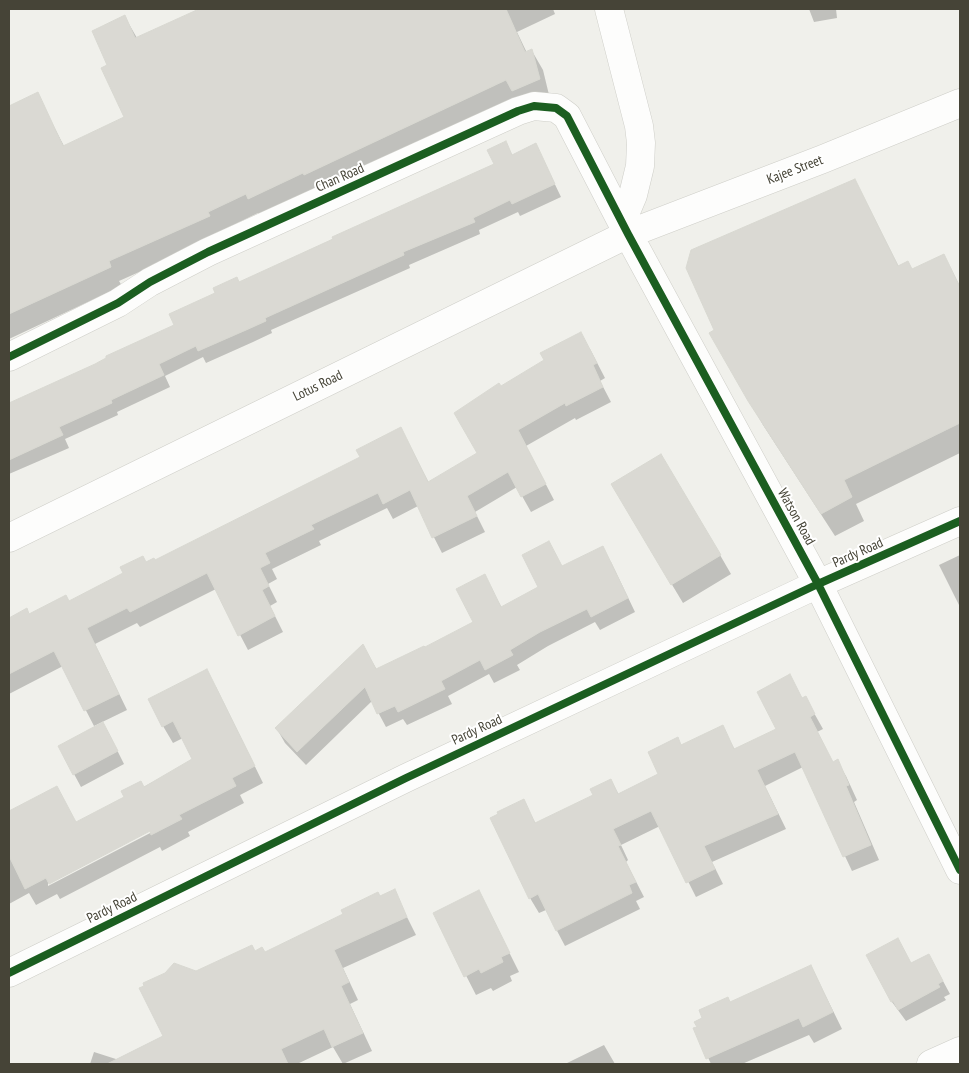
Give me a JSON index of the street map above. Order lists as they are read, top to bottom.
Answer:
{
  "streets": {
    "street": [
      "Kajee Street",
      "Chan Road",
      "Lotus Road",
      "Watson Road",
      "Pardy Road"
    ]
  },
  "crossings": [
    ["Kajee Street", "Chan Road"],
    ["Kajee Street", "Lotus Road"],
    ["Kajee Street", "Watson Road"],
    ["Chan Road", "Lotus Road"],
    ["Chan Road", "Watson Road"],
    ["Lotus Road", "Watson Road"],
    ["Watson Road", "Pardy Road"]
  ]
}
